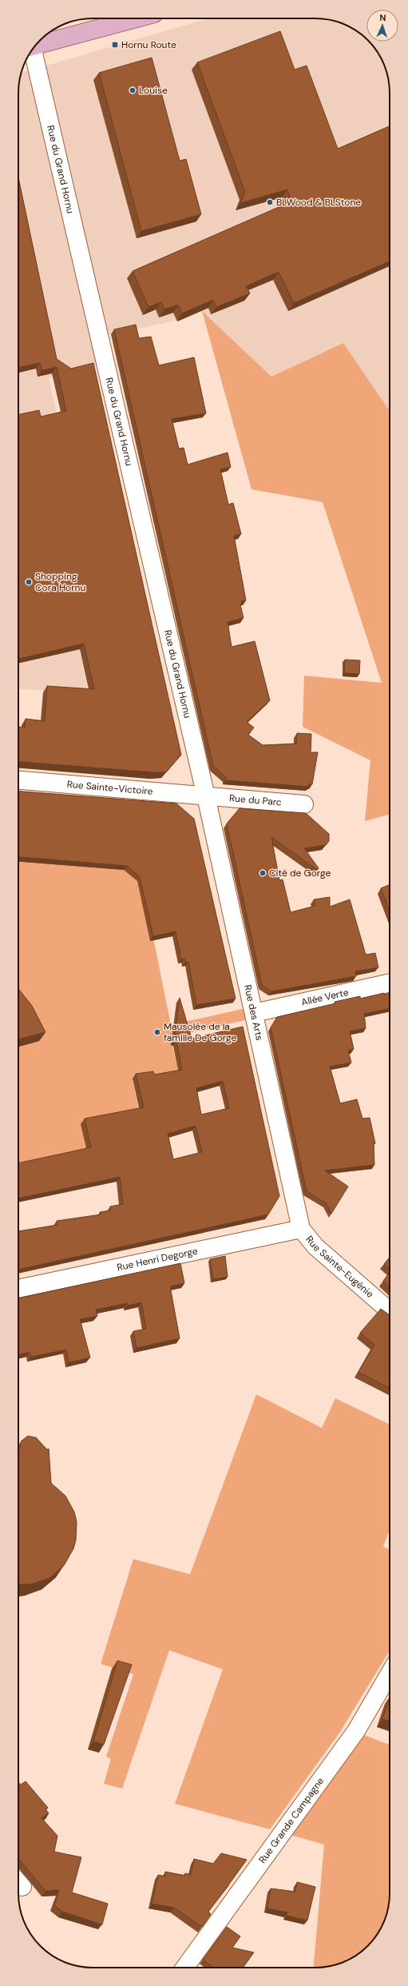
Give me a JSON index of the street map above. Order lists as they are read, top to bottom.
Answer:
{
  "streets": {
    "street": [
      "Rue du Grand Hornu",
      "Rue Sainte-Victoire",
      "Rue du Parc",
      "Allée Verte",
      "Rue des Arts",
      "Rue Henri Degorge",
      "Rue Sainte-Eugénie",
      "Rue Grande Campagne"
    ]
  },
  "crossings": [
    ["Rue du Grand Hornu", "Rue Sainte-Victoire"],
    ["Rue du Grand Hornu", "Rue du Parc"],
    ["Rue du Grand Hornu", "Rue des Arts"],
    ["Rue Sainte-Victoire", "Rue du Parc"],
    ["Rue Sainte-Victoire", "Rue des Arts"],
    ["Rue du Parc", "Rue des Arts"],
    ["Allée Verte", "Rue des Arts"],
    ["Rue des Arts", "Rue Henri Degorge"],
    ["Rue des Arts", "Rue Sainte-Eugénie"],
    ["Rue Henri Degorge", "Rue Sainte-Eugénie"]
  ],
  "places": {
    "transit": ["Hornu Route"],
    "other": [
      "Louise",
      "BLWood & BLStone",
      "Shopping Cora Hornu",
      "Cité de Gorge",
      "Mausolée de la famille De Gorge"
    ]
  },
  "north": "top"
}
